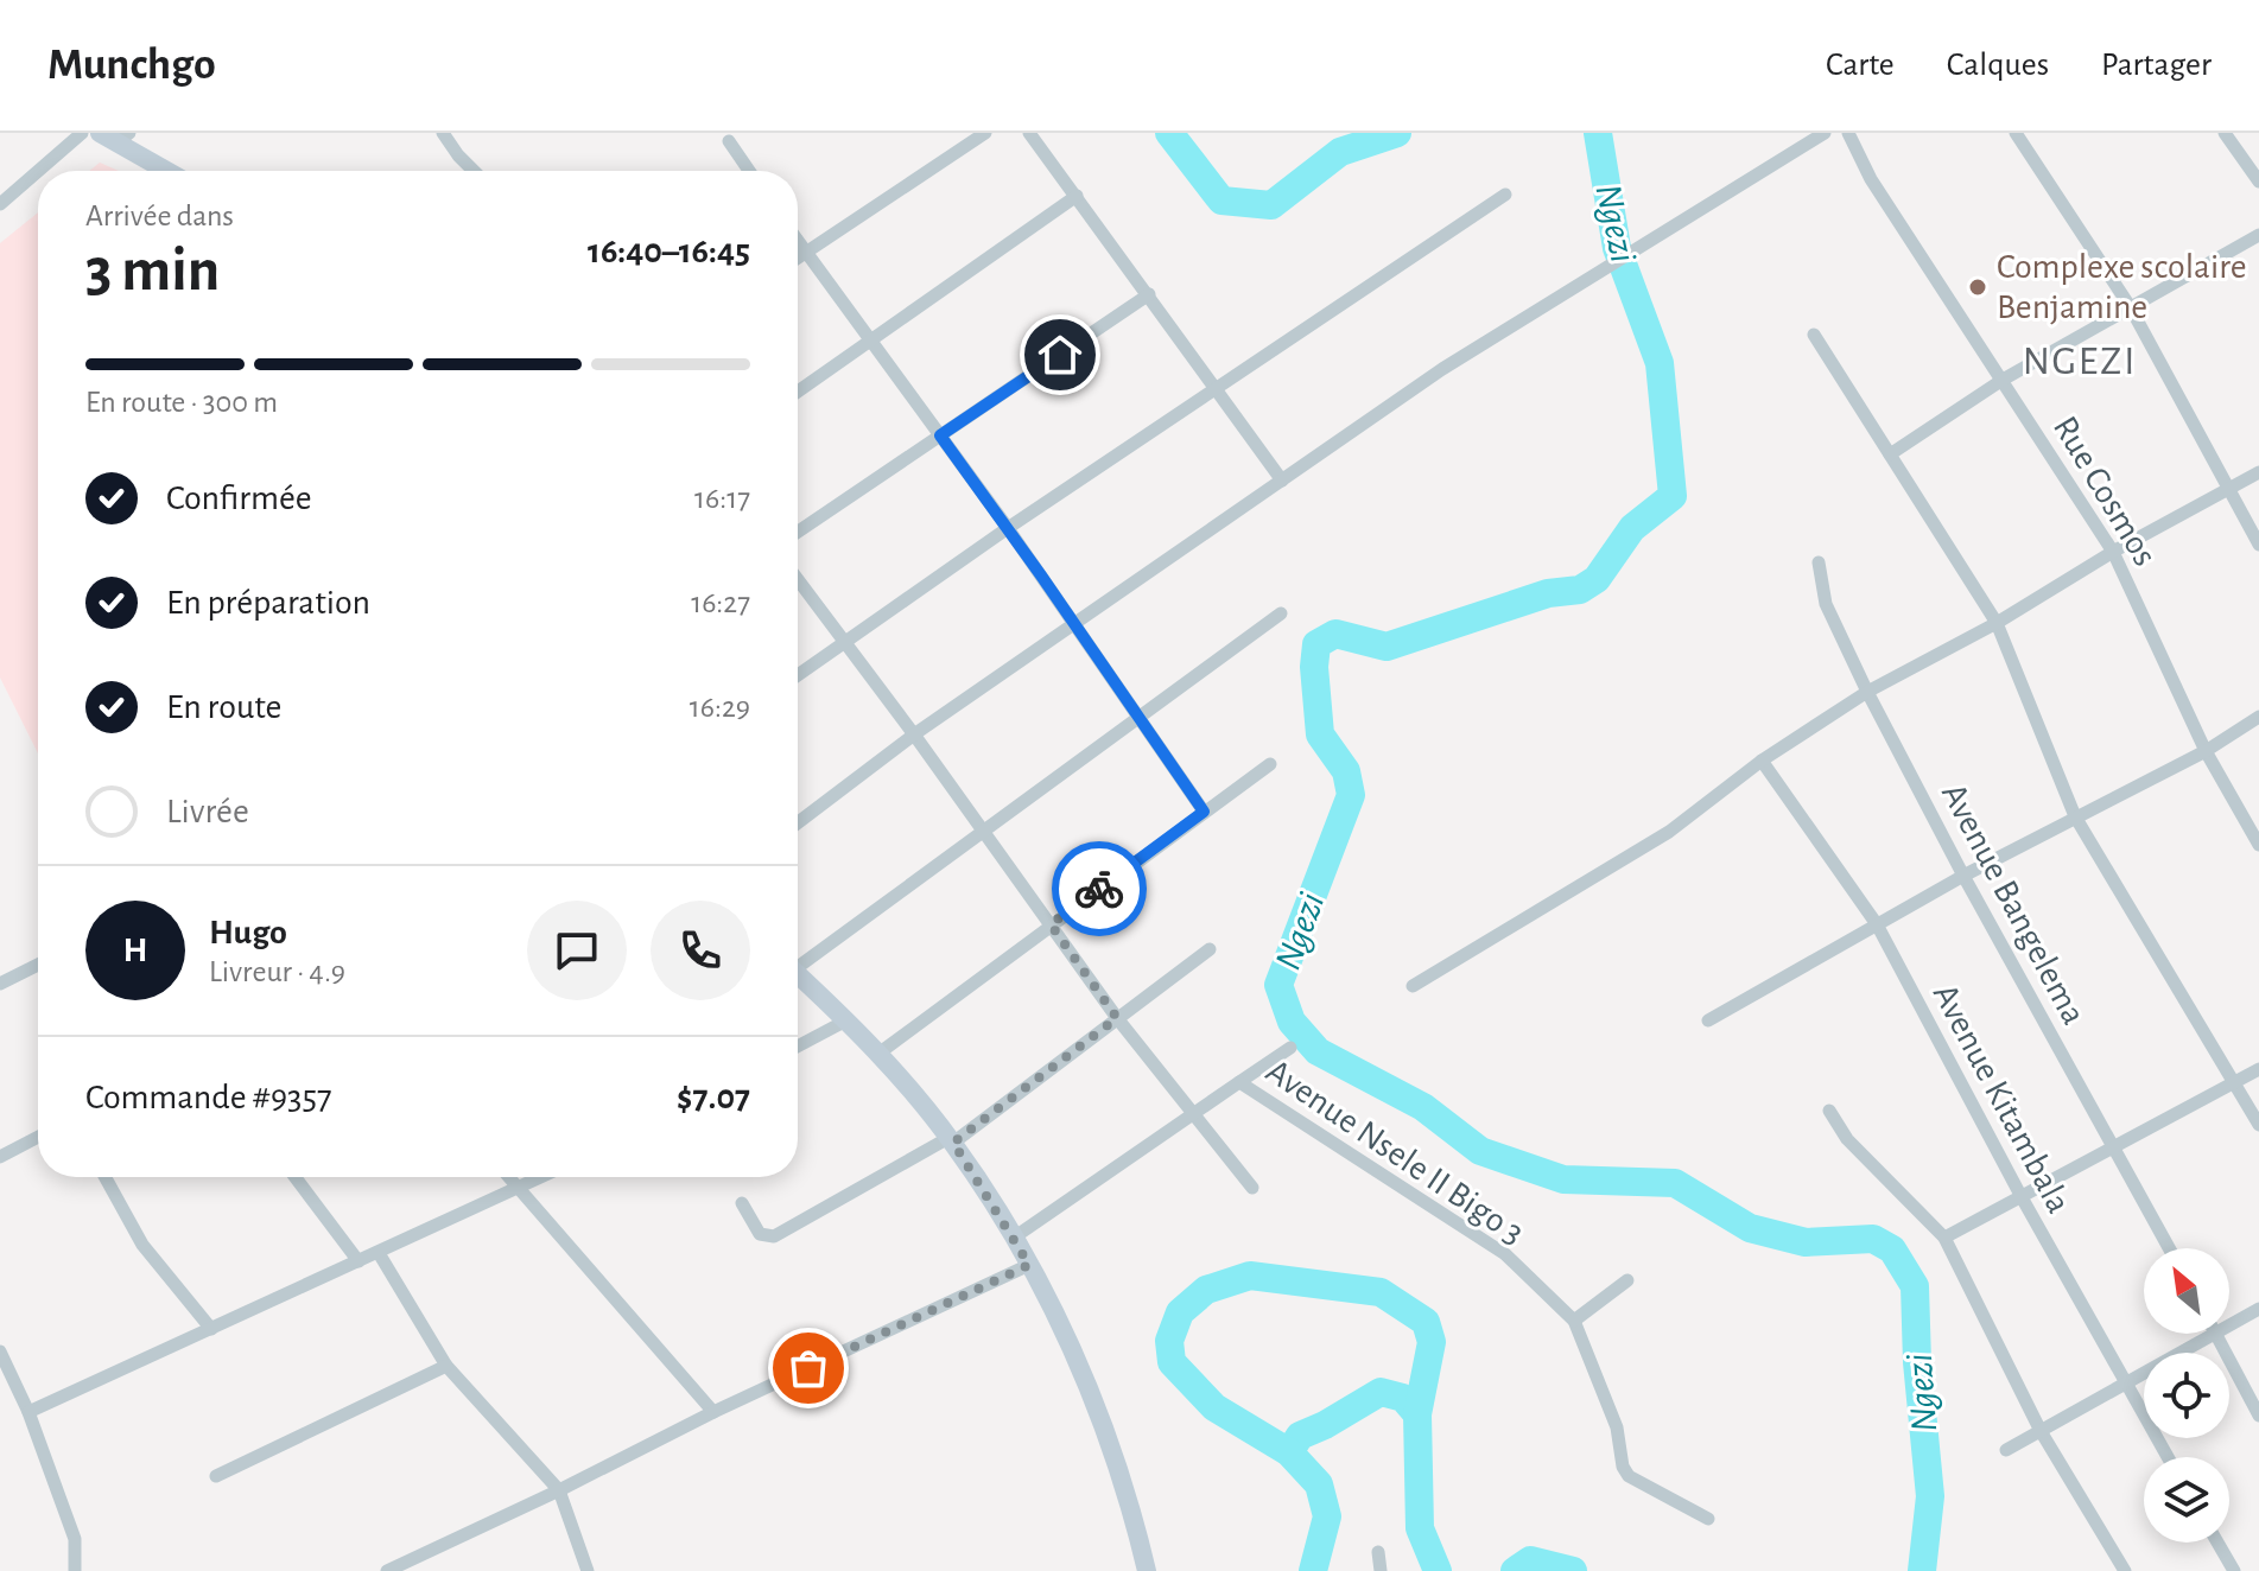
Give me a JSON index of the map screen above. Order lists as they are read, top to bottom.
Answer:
{
  "streets": {
    "street": [
      "Rue Cosmos",
      "Avenue Bangelema",
      "Avenue Kitambala",
      "Avenue Nsele II Bigo 3"
    ]
  },
  "districts": ["NGEZI"],
  "water": ["Ngezi"],
  "places": ["Complexe scolaire Benjamine"],
  "north": "top left",
  "page": {
    "header": "Munchgo",
    "nav": ["Carte", "Calques", "Partager"],
    "heading": ["3 min", "Arrivée dans", "16:40–16:45"],
    "panel": [
      "Hugo",
      "Livreur · 4.9",
      "Commande #9357",
      "$7.07"
    ],
    "bar": "En route · 300 m",
    "list": [
      ["Confirmée", "16:17"],
      ["En préparation", "16:27"],
      ["En route", "16:29"],
      "Livrée"
    ],
    "round": "H"
  }
}
